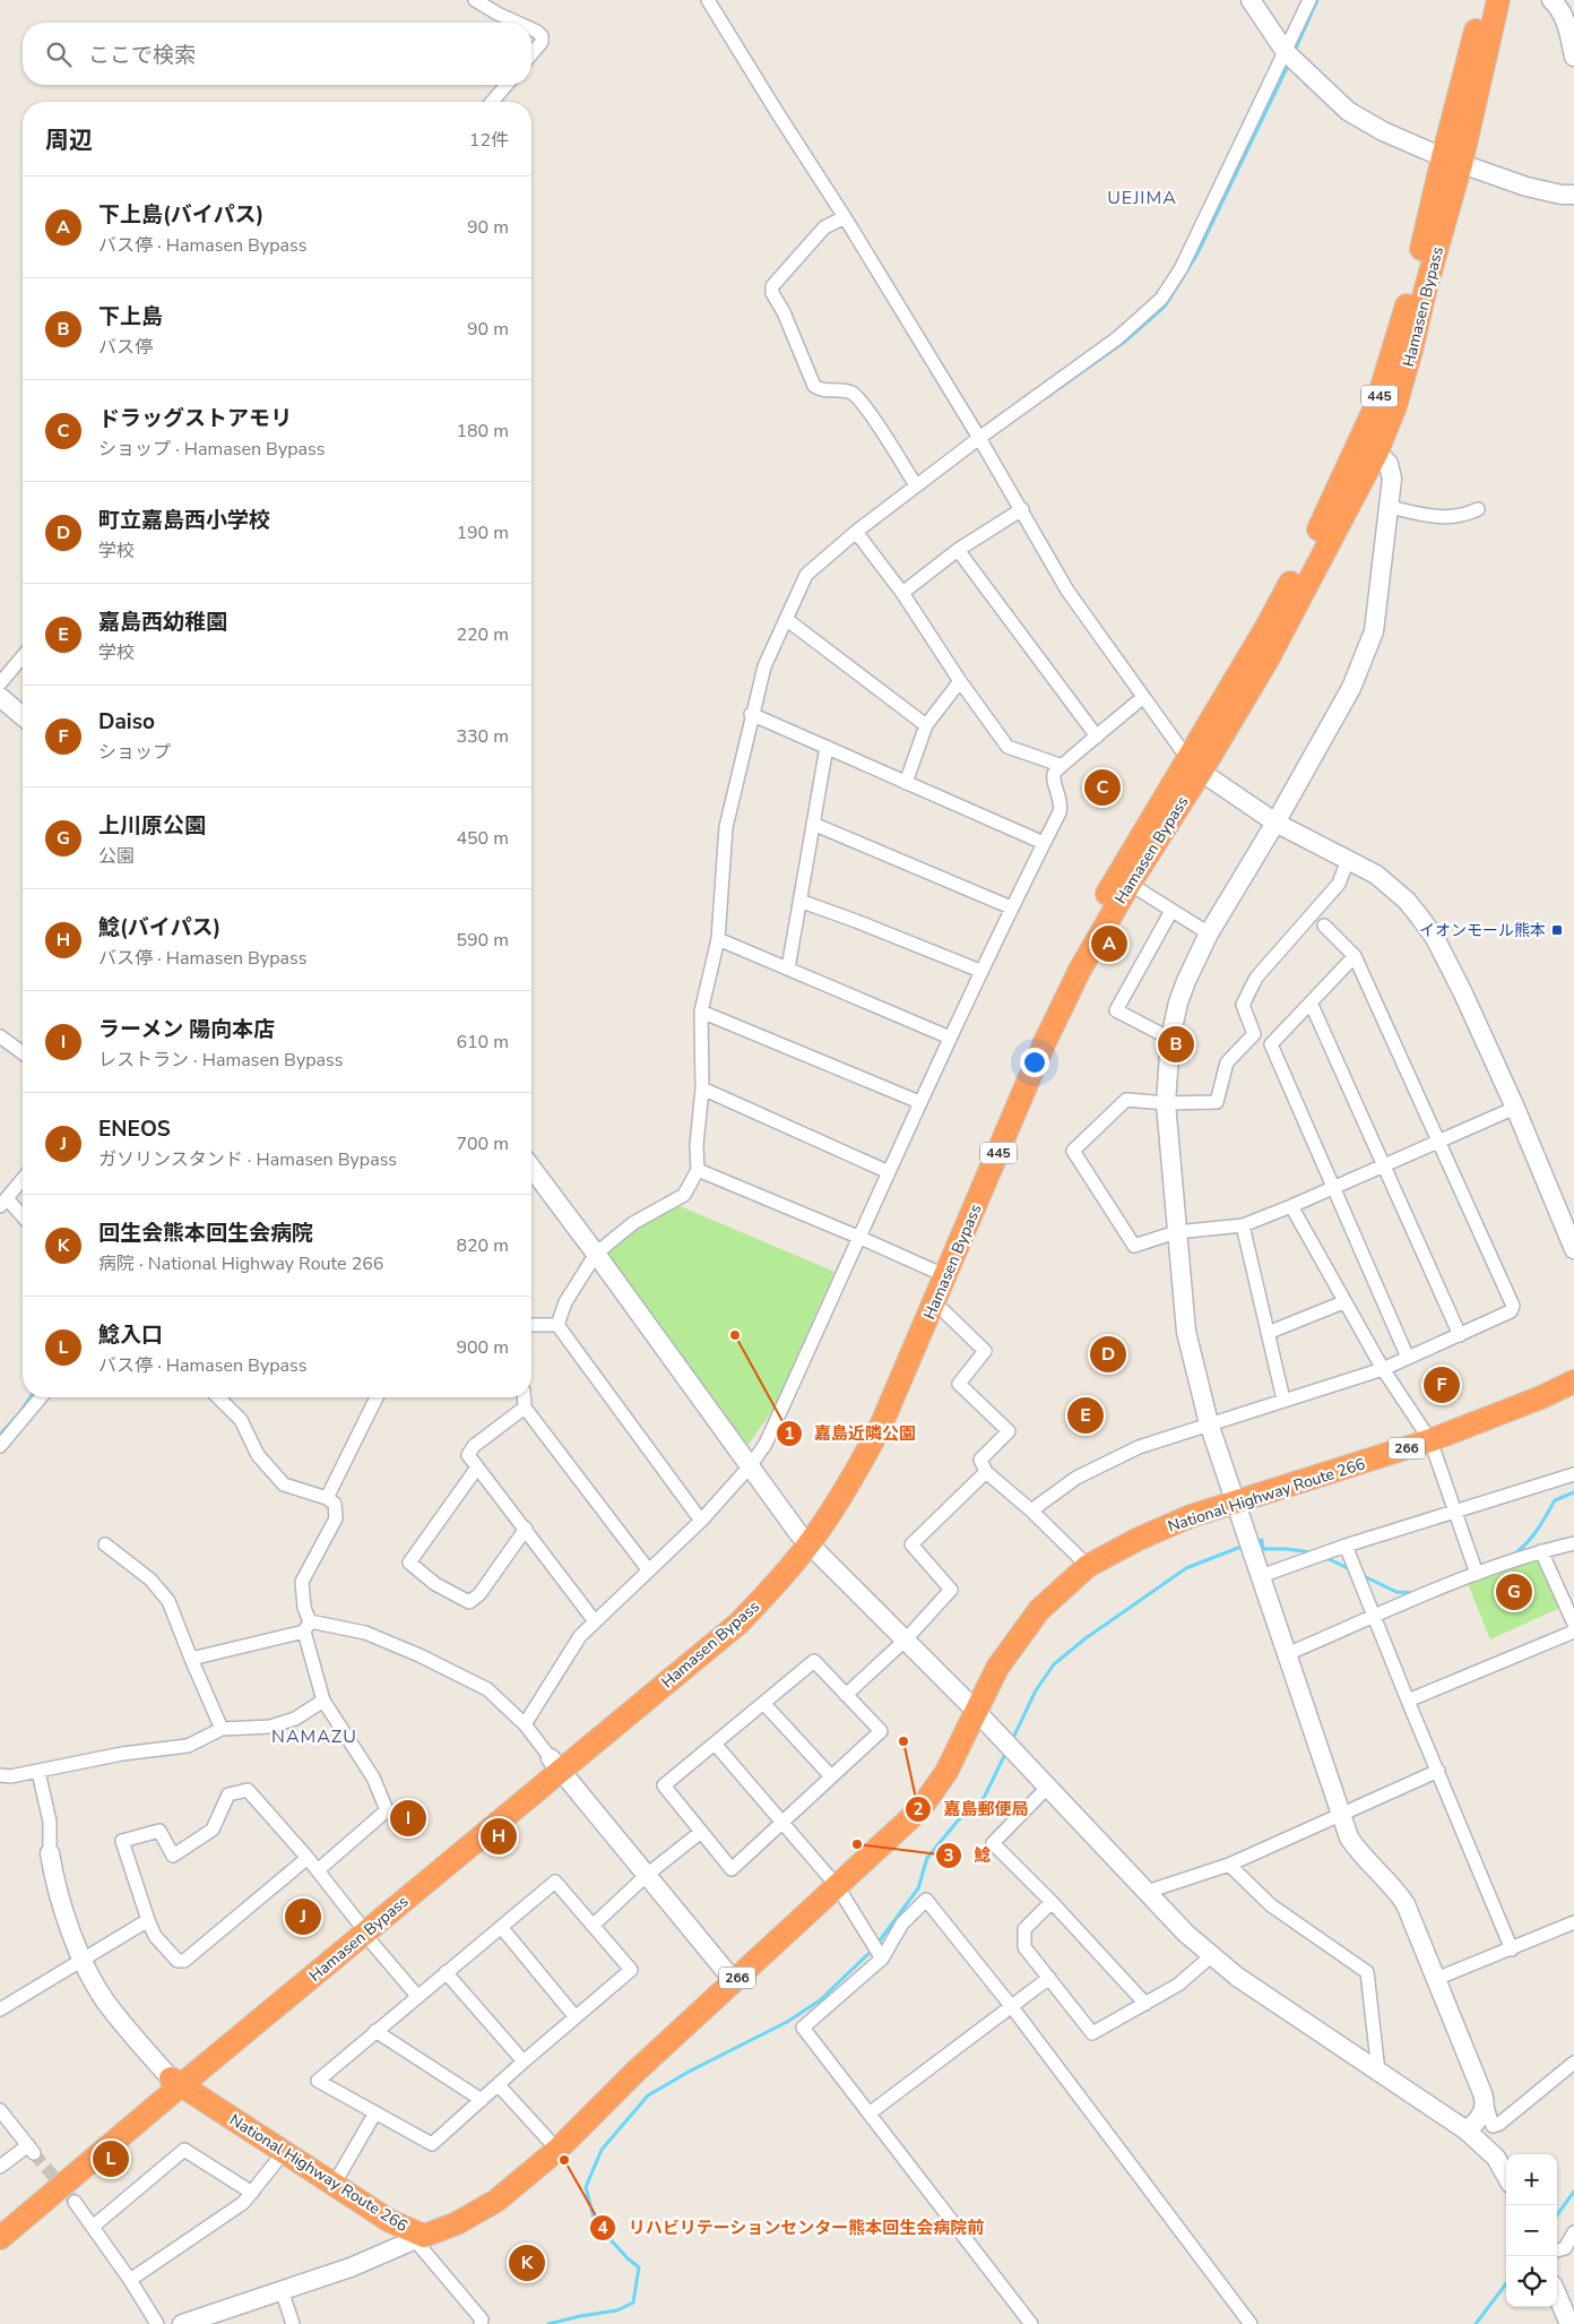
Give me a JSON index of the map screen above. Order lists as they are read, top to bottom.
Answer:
{
  "streets": {
    "highway": [
      "Hamasen Bypass",
      "445",
      "266",
      "National Highway Route 266"
    ]
  },
  "crossings": [
    ["Hamasen Bypass", "National Highway Route 266"]
  ],
  "districts": ["UEJIMA", "NAMAZU"],
  "places": {
    "transit": ["イオンモール熊本"],
    "other": [
      "嘉島近隣公園",
      "嘉島郵便局",
      "鯰",
      "リハビリテーションセンター熊本回生会病院前"
    ]
  },
  "page": {
    "search": "ここで検索",
    "heading": ["周辺", "12件"],
    "list": [
      {
        "mark": "A",
        "name": "下上島(バイパス)",
        "note": "バス停 · Hamasen Bypass",
        "value": "90 m"
      },
      {
        "mark": "B",
        "name": "下上島",
        "note": "バス停",
        "value": "90 m"
      },
      {
        "mark": "C",
        "name": "ドラッグストアモリ",
        "note": "ショップ · Hamasen Bypass",
        "value": "180 m"
      },
      {
        "mark": "D",
        "name": "町立嘉島西小学校",
        "note": "学校",
        "value": "190 m"
      },
      {
        "mark": "E",
        "name": "嘉島西幼稚園",
        "note": "学校",
        "value": "220 m"
      },
      {
        "mark": "F",
        "name": "Daiso",
        "note": "ショップ",
        "value": "330 m"
      },
      {
        "mark": "G",
        "name": "上川原公園",
        "note": "公園",
        "value": "450 m"
      },
      {
        "mark": "H",
        "name": "鯰(バイパス)",
        "note": "バス停 · Hamasen Bypass",
        "value": "590 m"
      },
      {
        "mark": "I",
        "name": "ラーメン 陽向本店",
        "note": "レストラン · Hamasen Bypass",
        "value": "610 m"
      },
      {
        "mark": "J",
        "name": "ENEOS",
        "note": "ガソリンスタンド · Hamasen Bypass",
        "value": "700 m"
      },
      {
        "mark": "K",
        "name": "回生会熊本回生会病院",
        "note": "病院 · National Highway Route 266",
        "value": "820 m"
      },
      {
        "mark": "L",
        "name": "鯰入口",
        "note": "バス停 · Hamasen Bypass",
        "value": "900 m"
      }
    ],
    "pins": [
      "C",
      "A",
      "B",
      "D",
      "F",
      "E",
      "G",
      "I",
      "H",
      "J",
      "L",
      "K"
    ],
    "map_buttons": ["+", "−"]
  }
}
